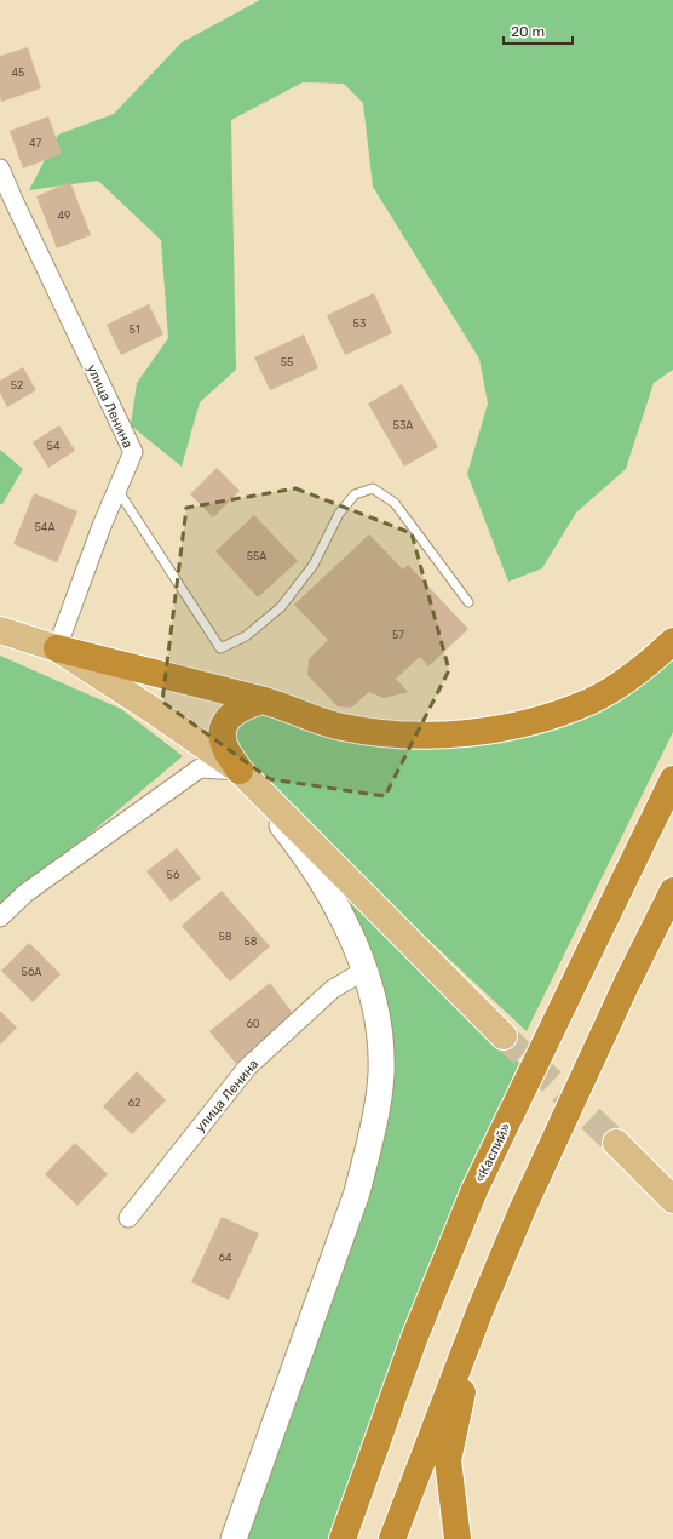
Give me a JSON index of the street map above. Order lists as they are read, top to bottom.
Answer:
{
  "streets": {
    "highway": ["«Каспий»"],
    "street": ["улица Ленина"]
  },
  "house_numbers": [
    "45",
    "47",
    "49",
    "53",
    "51",
    "55",
    "52",
    "53А",
    "54",
    "54А",
    "55А",
    "57",
    "56",
    "58",
    "58",
    "56А",
    "60",
    "62",
    "64"
  ],
  "scale_bar": "20 m"
}
